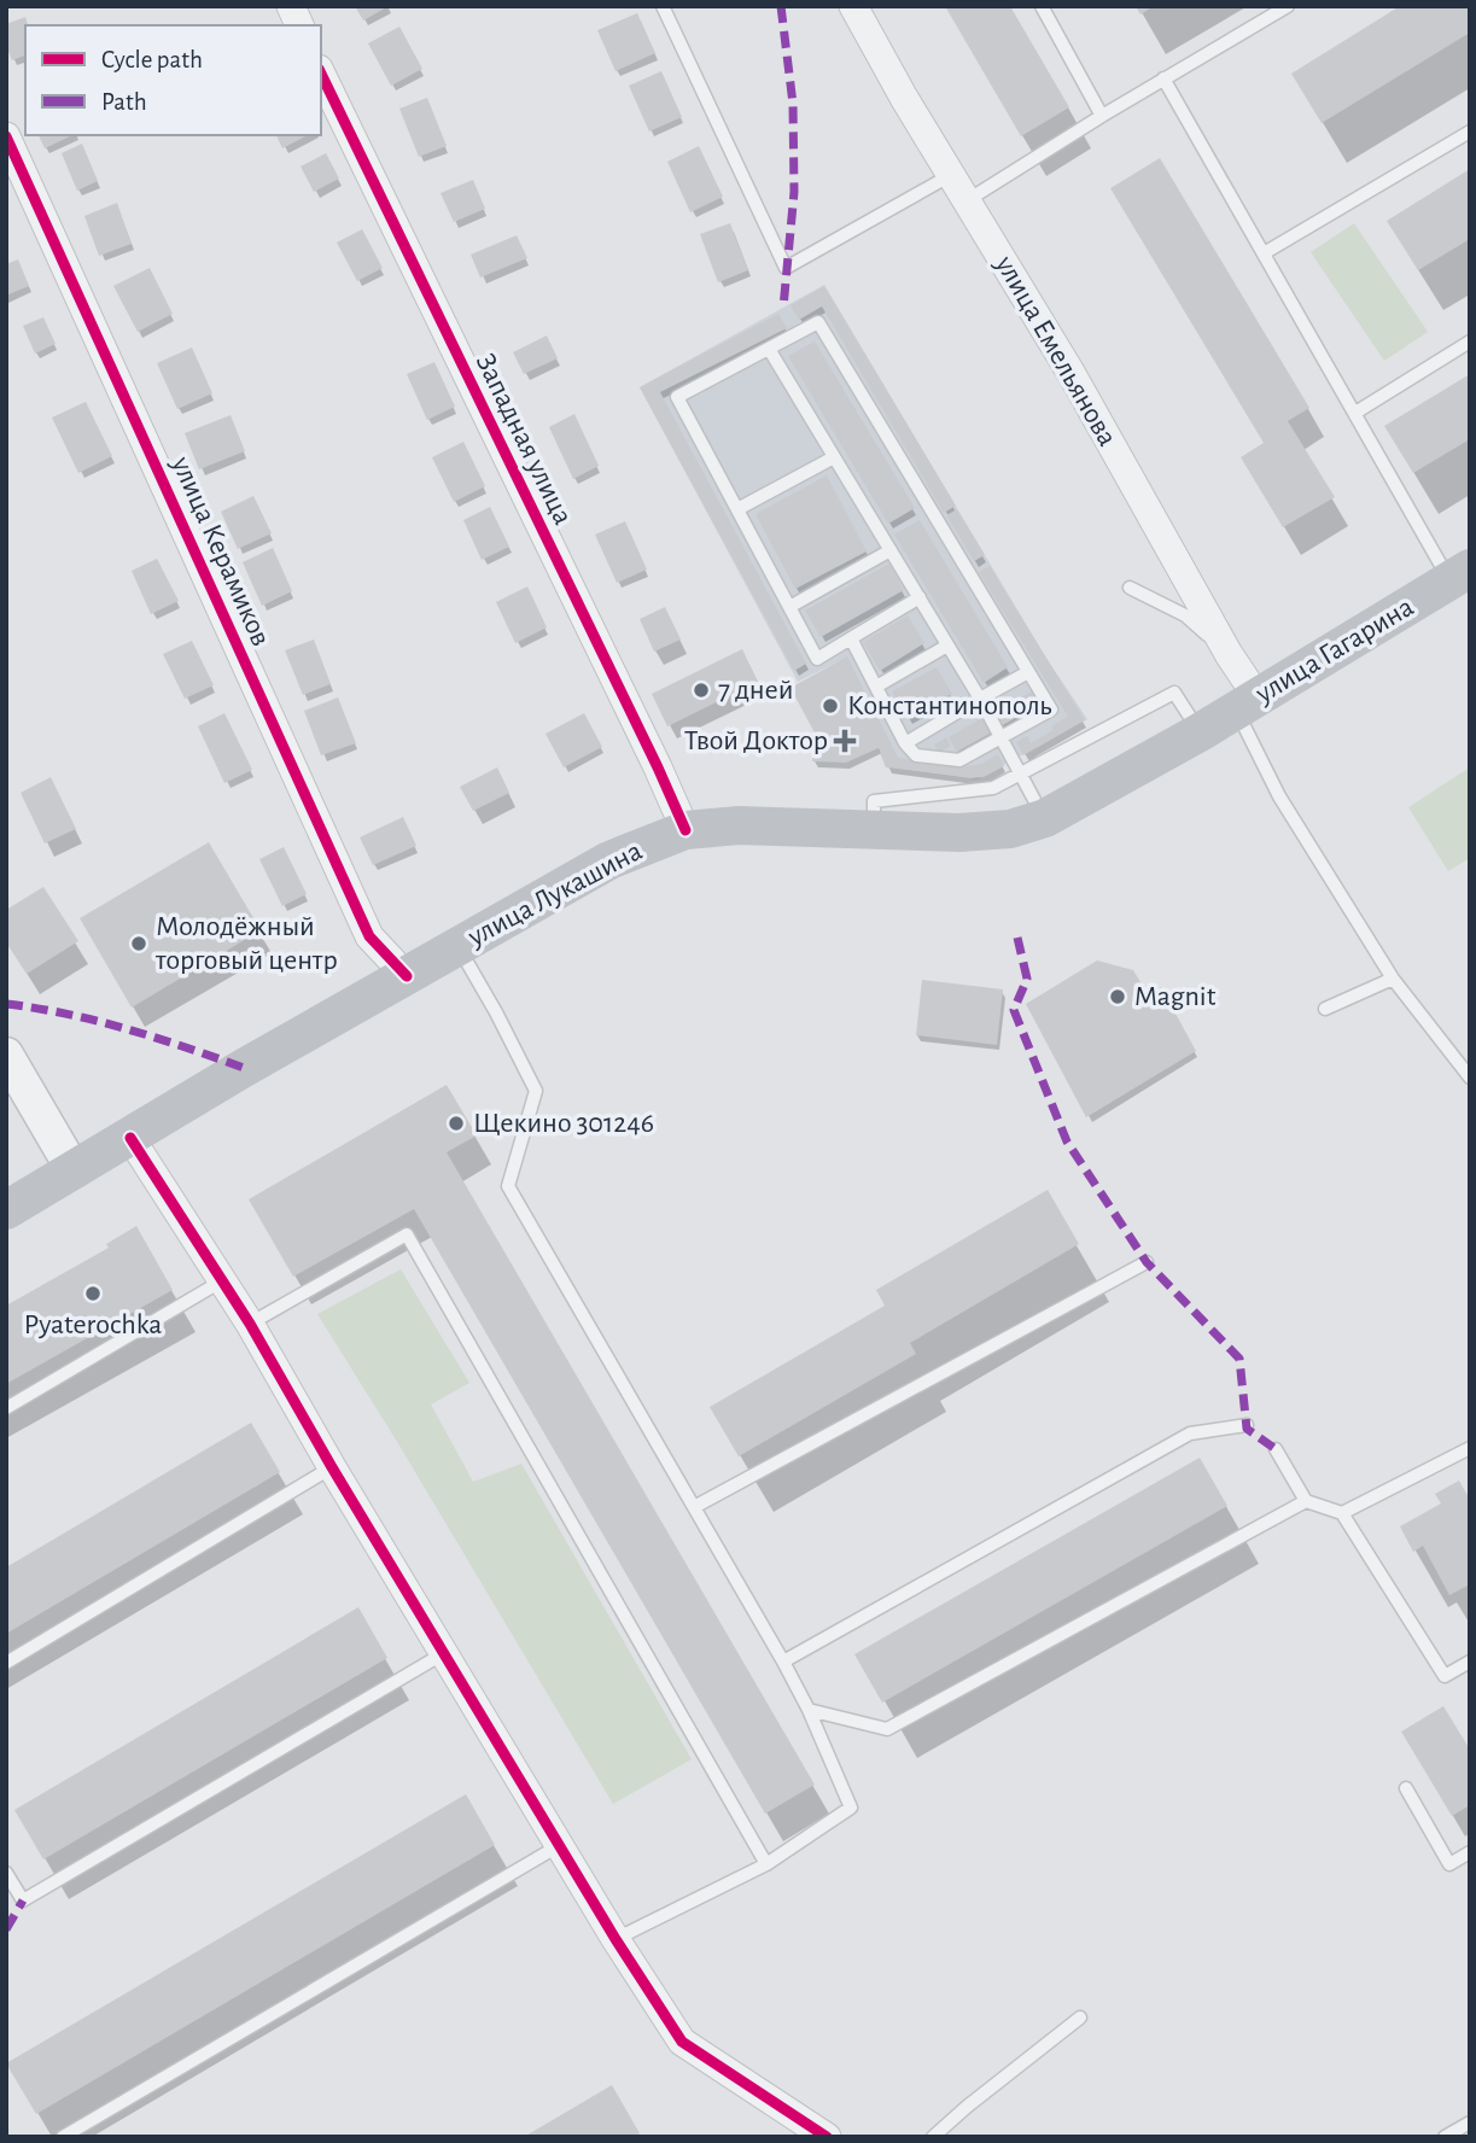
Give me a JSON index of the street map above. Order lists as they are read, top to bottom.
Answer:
{
  "streets": {
    "main road": ["улица Гагарина", "улица Лукашина"],
    "street": ["улица Емельянова", "Западная улица", "улица Керамиков"]
  },
  "crossings": [
    ["улица Емельянова", "улица Гагарина"],
    ["Западная улица", "улица Лукашина"],
    ["улица Керамиков", "улица Лукашина"],
    ["улица Гагарина", "улица Лукашина"]
  ],
  "places": {
    "other": [
      "7 дней",
      "Константинополь",
      "Молодёжный торговый центр",
      "Magnit",
      "Щекино 301246",
      "Pyaterochka"
    ],
    "health": ["Твой Доктор"]
  },
  "legend": ["Cycle path", "Path"]
}
